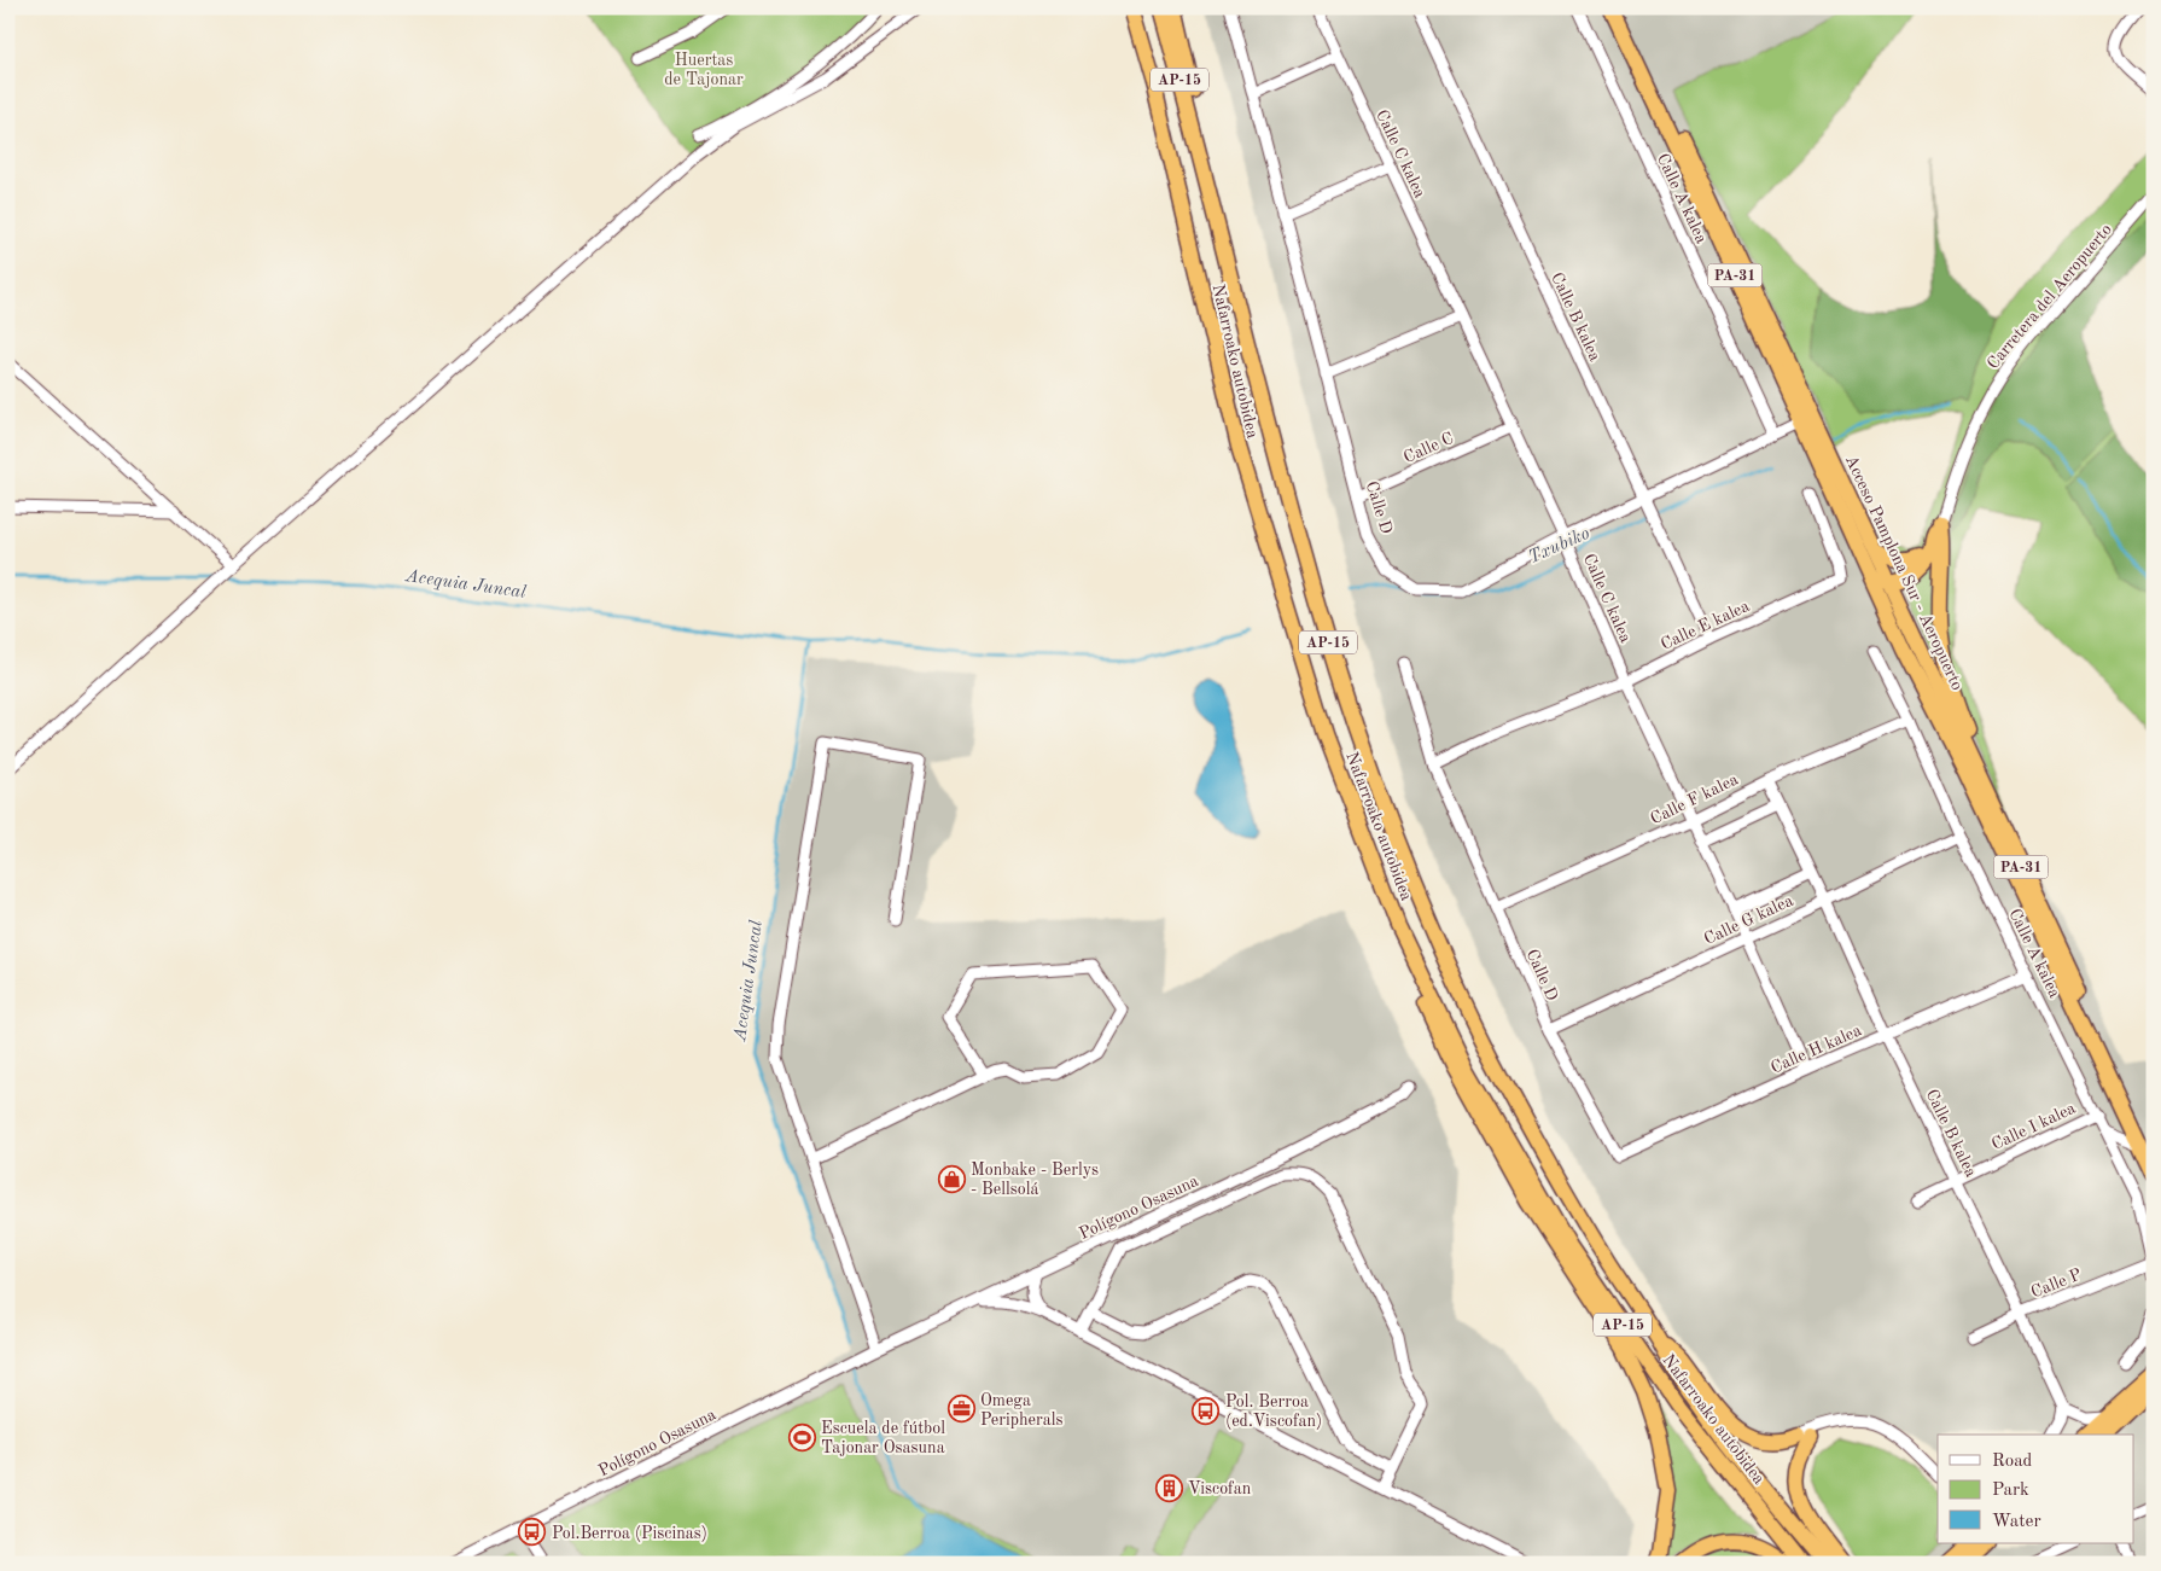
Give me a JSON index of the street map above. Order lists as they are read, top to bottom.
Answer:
{
  "streets": {
    "highway": [
      "AP-15",
      "PA-31",
      "Nafarroako autobidea",
      "Acceso Pamplona Sur - Aeropuerto"
    ],
    "street": [
      "Calle C kalea",
      "Calle A kalea",
      "Carretera del Aeropuerto",
      "Calle B kalea",
      "Calle C",
      "Calle D",
      "Calle E kalea",
      "Calle F kalea",
      "Calle G kalea",
      "Calle H kalea",
      "Calle I kalea",
      "Polígono Osasuna",
      "Calle P"
    ]
  },
  "crossings": [
    ["AP-15", "Nafarroako autobidea"],
    ["Calle C kalea", "Calle C"],
    ["Calle C kalea", "Calle D"],
    ["Calle C kalea", "Calle E kalea"],
    ["Calle C kalea", "Calle F kalea"],
    ["Calle C kalea", "Calle G kalea"],
    ["Calle C kalea", "Calle H kalea"],
    ["Calle A kalea", "Calle D"],
    ["Calle A kalea", "Calle F kalea"],
    ["Calle A kalea", "Calle G kalea"],
    ["Calle A kalea", "Calle H kalea"],
    ["Calle A kalea", "Calle I kalea"],
    ["Calle A kalea", "Calle P"],
    ["PA-31", "Acceso Pamplona Sur - Aeropuerto"],
    ["Calle B kalea", "Calle D"],
    ["Calle B kalea", "Calle E kalea"],
    ["Calle B kalea", "Calle F kalea"],
    ["Calle B kalea", "Calle G kalea"],
    ["Calle B kalea", "Calle H kalea"],
    ["Calle B kalea", "Calle I kalea"],
    ["Calle B kalea", "Calle P"],
    ["Calle C", "Calle D"],
    ["Calle D", "Acceso Pamplona Sur - Aeropuerto"],
    ["Calle D", "Calle E kalea"],
    ["Calle D", "Calle F kalea"],
    ["Calle D", "Calle G kalea"],
    ["Calle D", "Calle H kalea"]
  ],
  "water": ["Txubiko", "Acequia Juncal"],
  "parks": ["Huertas de Tajonar"],
  "places": {
    "shop": ["Monbake - Berlys - Bellsolá"],
    "office": ["Omega Peripherals"],
    "bus stop": ["Pol. Berroa (ed.Viscofan)", "Pol.Berroa (Piscinas)"],
    "sports": ["Escuela de fútbol Tajonar Osasuna"],
    "building": ["Viscofan"]
  },
  "legend": ["Road", "Park", "Water"]
}
